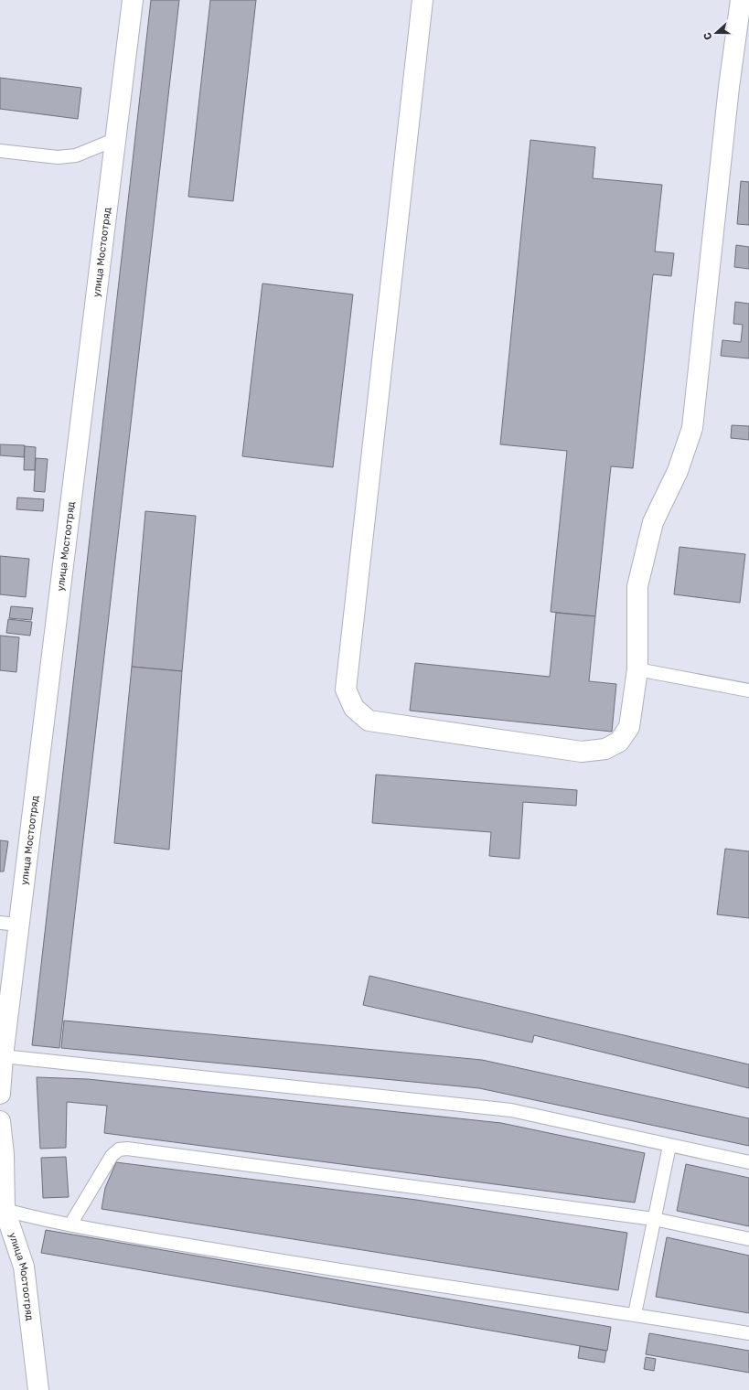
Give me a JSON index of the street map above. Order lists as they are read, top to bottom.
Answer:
{
  "streets": {
    "street": ["улица Мостоотряд"]
  },
  "north": "left"
}
